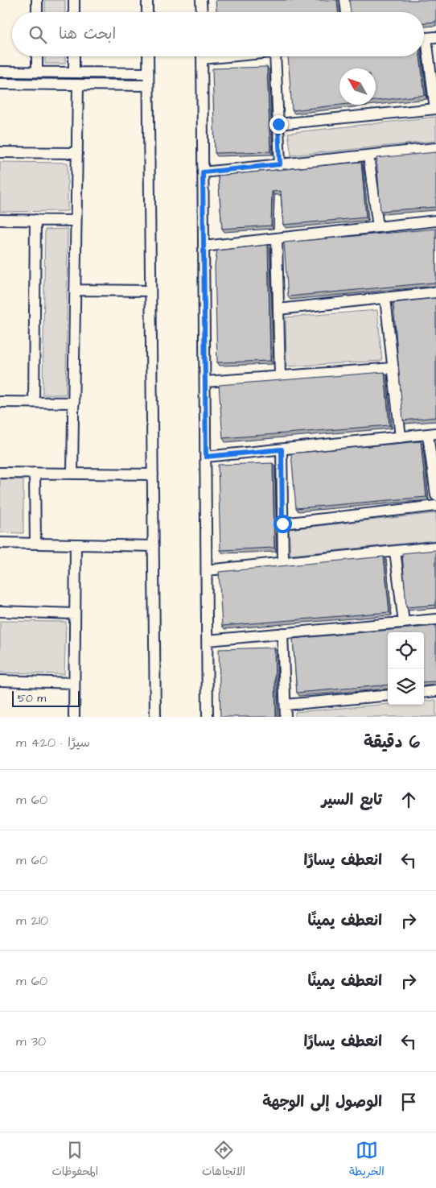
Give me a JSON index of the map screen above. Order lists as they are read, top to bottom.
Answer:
{
  "scale_bar": "50 m",
  "north": "top left",
  "page": {
    "search": "ابحث هنا",
    "scale": "50 m",
    "heading": ["6 دقيقة", "سيرًا · 420 m"],
    "list": [
      ["تابع السير", "60 m"],
      ["انعطف يسارًا", "60 m"],
      ["انعطف يمينًا", "210 m"],
      ["انعطف يمينًا", "60 m"],
      ["انعطف يسارًا", "30 m"],
      "الوصول إلى الوجهة"
    ],
    "nav": ["الخريطة", "الاتجاهات", "المحفوظات"]
  }
}
